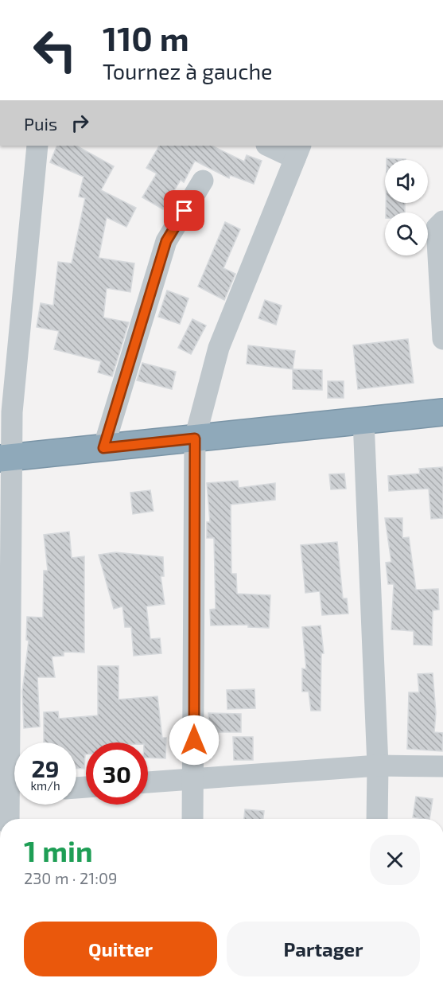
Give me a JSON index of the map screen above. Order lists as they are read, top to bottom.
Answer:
{
  "page": {
    "turn": ["110 m", "Tournez à gauche"],
    "then": "Puis",
    "speed": "29 km/h",
    "limit": "30",
    "heading": ["1 min", "230 m · 21:09"],
    "buttons": ["Quitter", "Partager"]
  }
}
